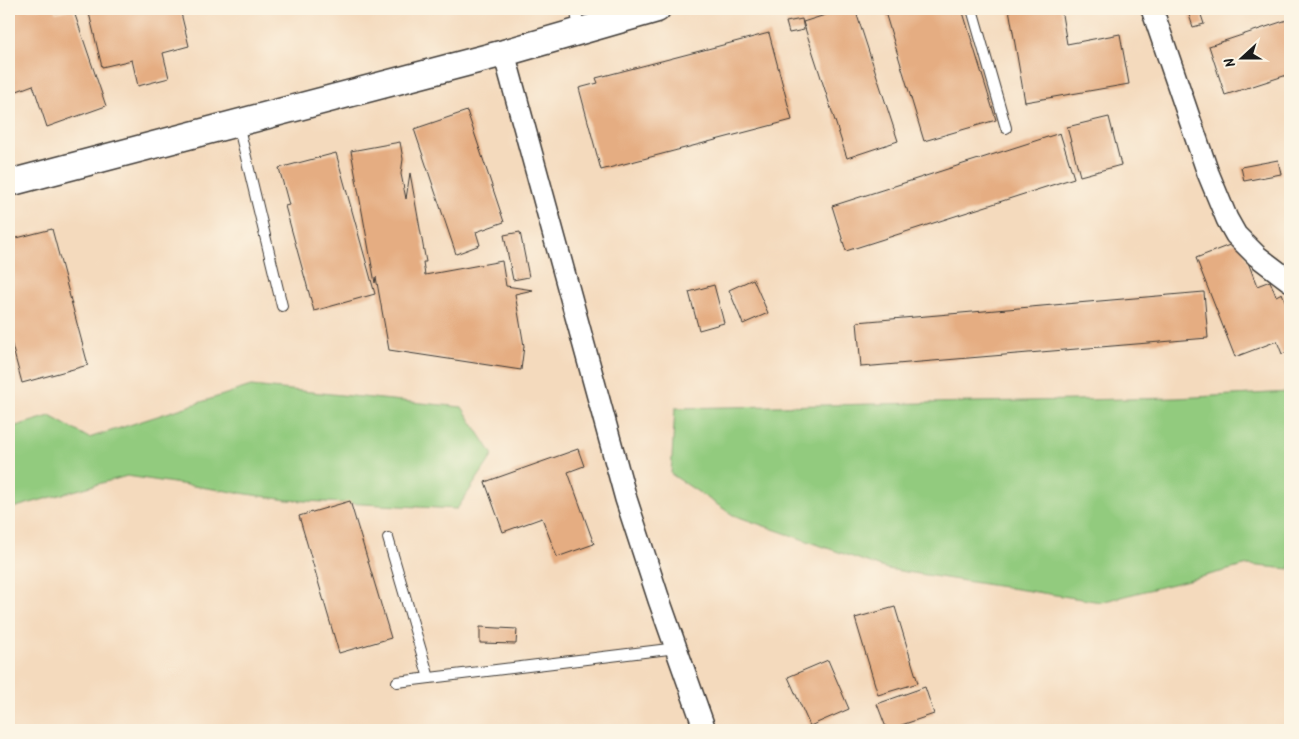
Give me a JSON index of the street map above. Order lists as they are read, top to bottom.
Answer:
{
  "north": "left"
}
